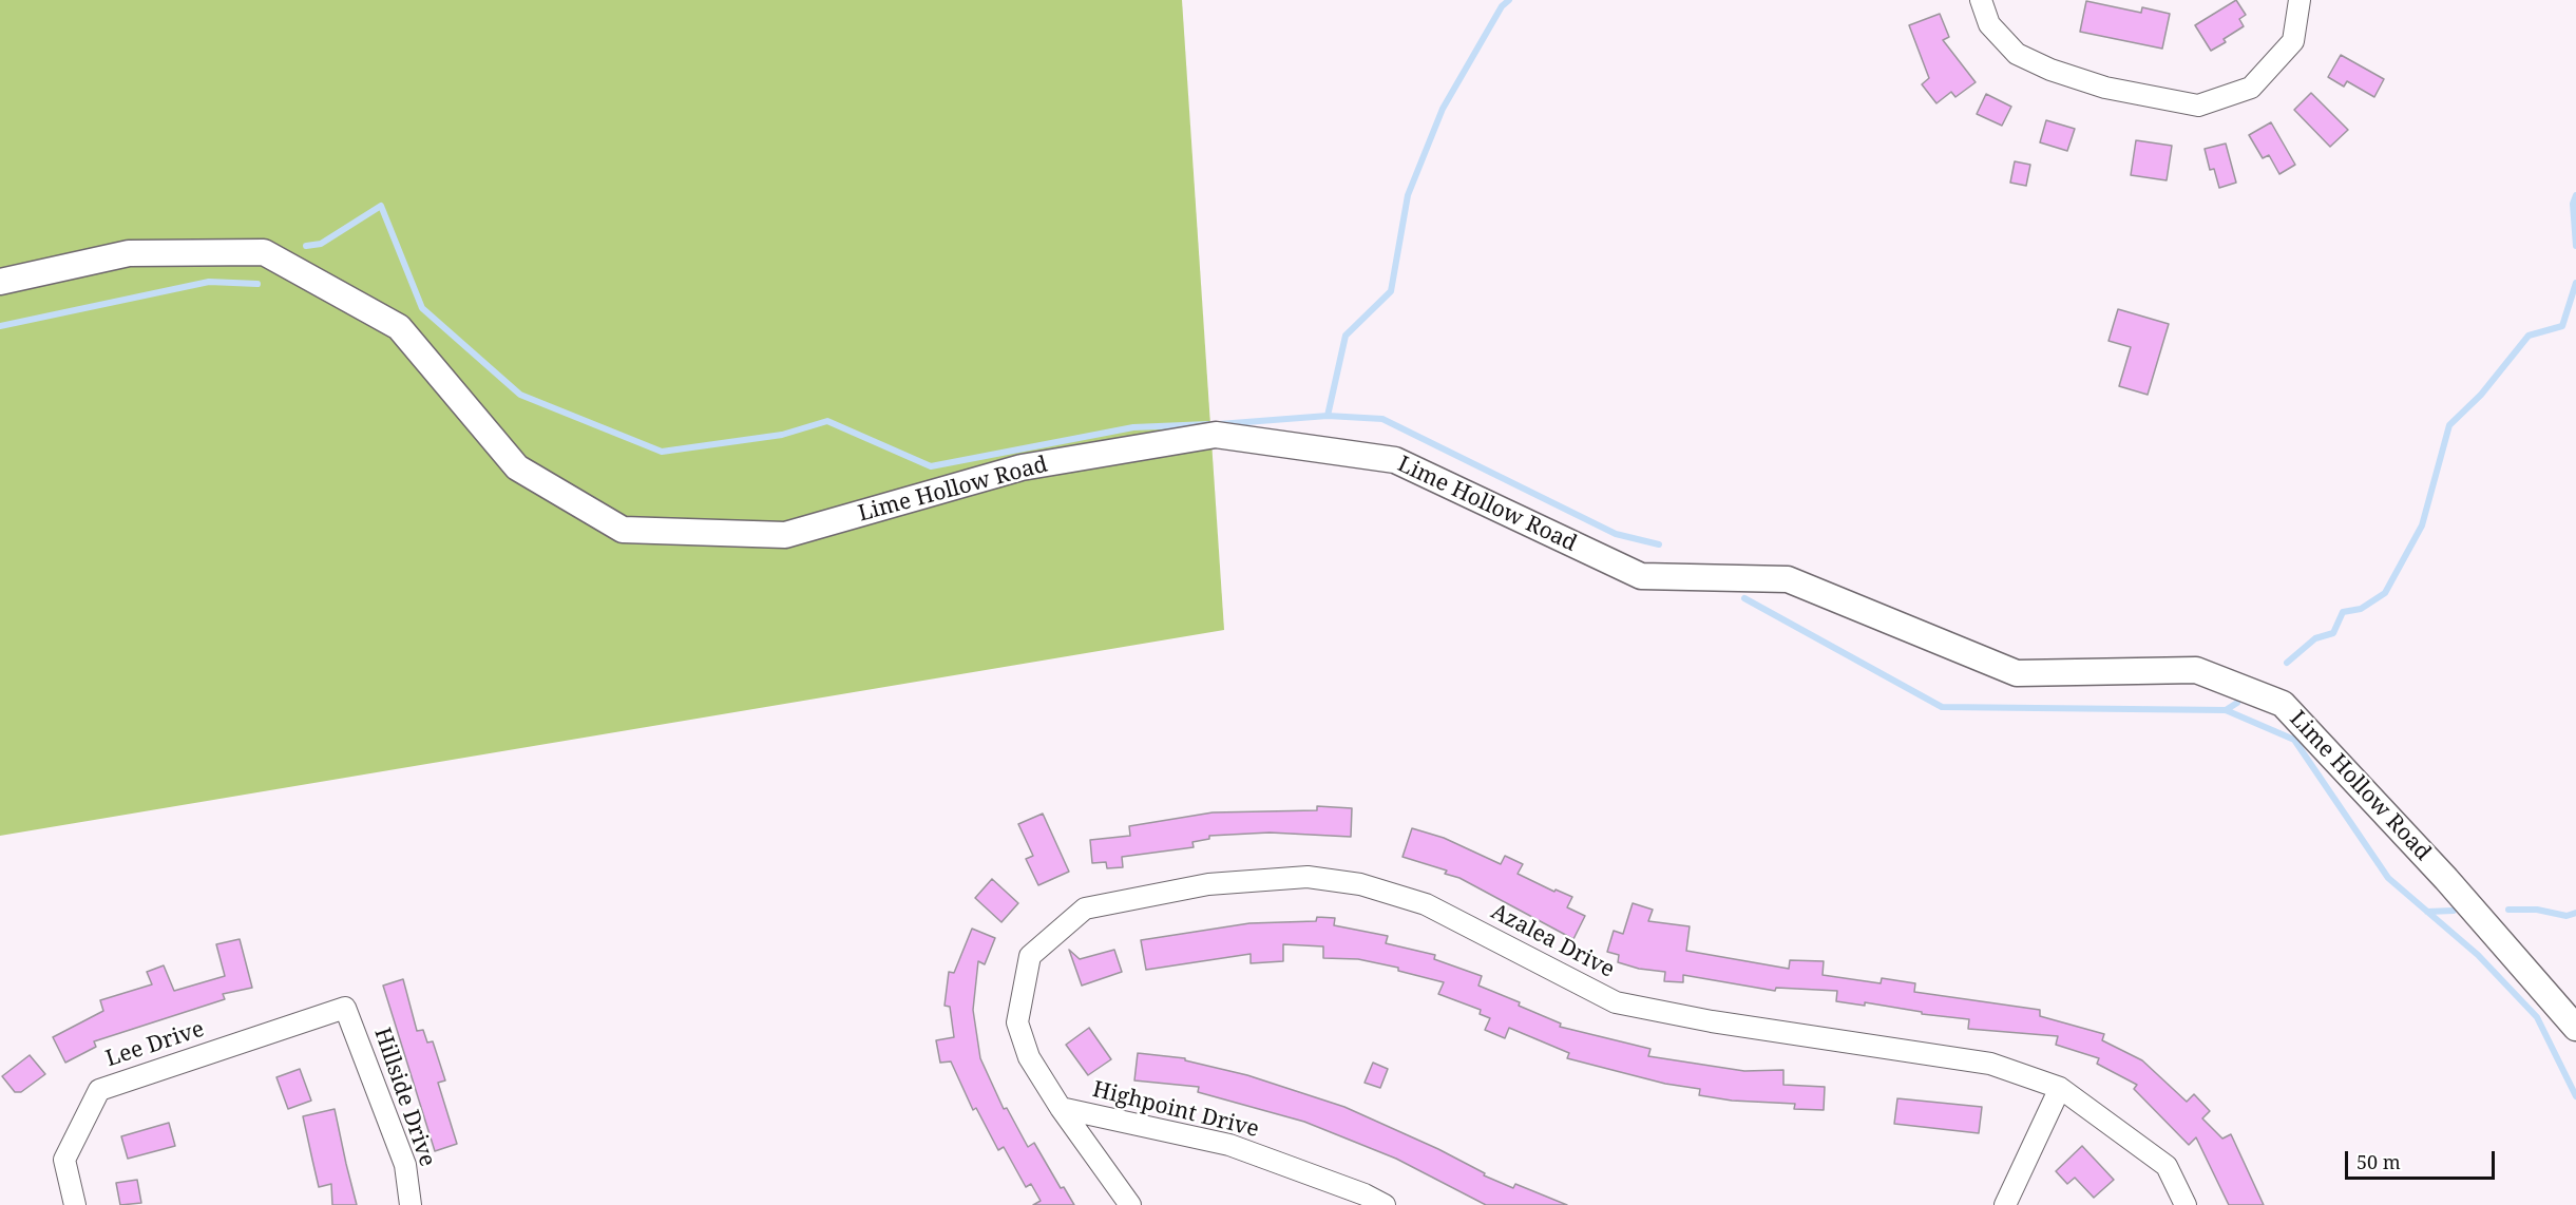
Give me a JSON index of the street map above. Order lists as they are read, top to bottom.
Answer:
{
  "streets": {
    "street": [
      "Lime Hollow Road",
      "Azalea Drive",
      "Lee Drive",
      "Hillside Drive",
      "Highpoint Drive"
    ]
  },
  "crossings": [
    ["Azalea Drive", "Highpoint Drive"],
    ["Lee Drive", "Hillside Drive"]
  ],
  "scale_bar": "50 m"
}
